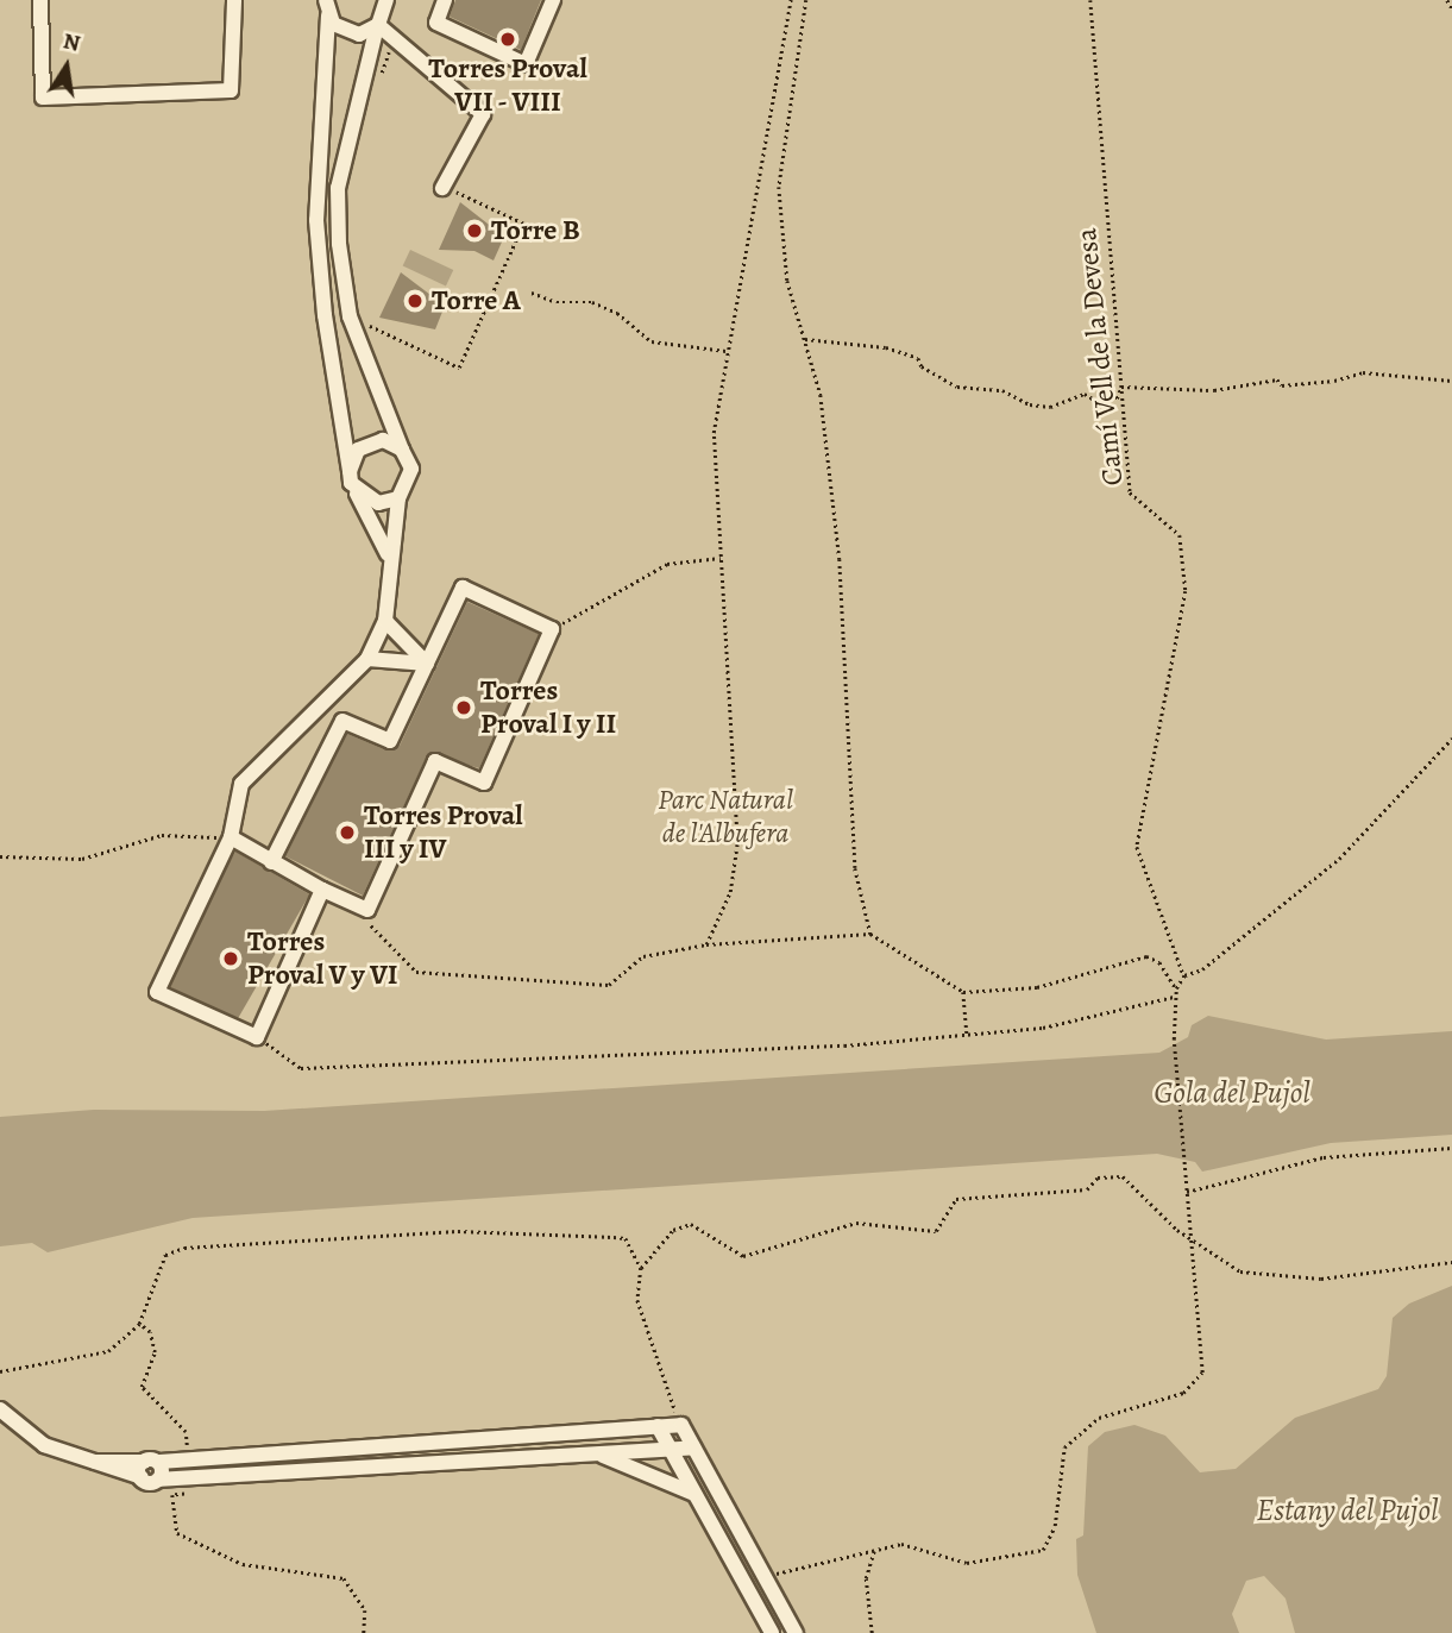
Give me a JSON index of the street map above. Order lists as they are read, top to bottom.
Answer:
{
  "streets": {
    "path": ["Camí Vell de la Devesa"]
  },
  "water": ["Gola del Pujol", "Estany del Pujol"],
  "parks": ["Parc Natural de l'Albufera"],
  "places": [
    "Torres Proval VII - VIII",
    "Torre B",
    "Torre A",
    "Torres Proval I y II",
    "Torres Proval III y IV",
    "Torres Proval V y VI"
  ],
  "north": "top"
}
